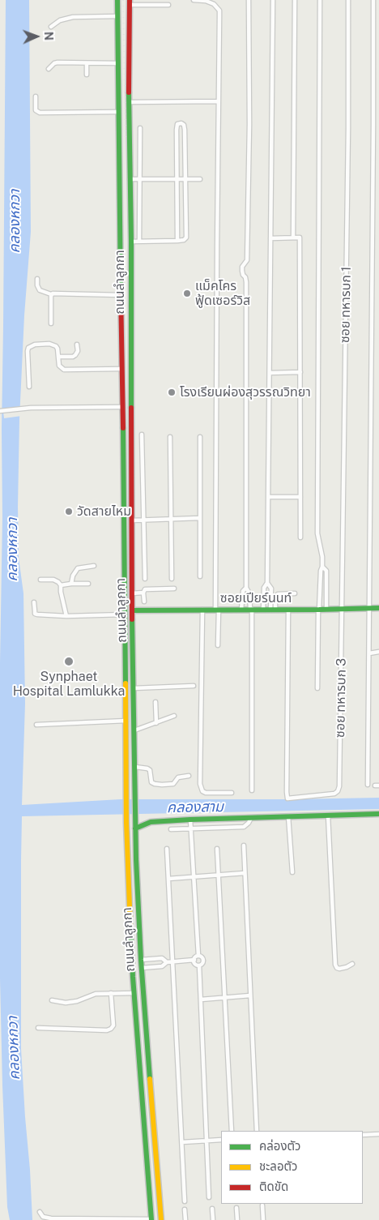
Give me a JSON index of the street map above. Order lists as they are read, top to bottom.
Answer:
{
  "streets": {
    "main road": ["ถนนลำลูกกา", "ซอยเปียร์นนท์"],
    "street": ["ซอย ทหารบก 1", "ซอย ทหารบก 3"]
  },
  "crossings": [
    ["ถนนลำลูกกา", "ซอยเปียร์นนท์"],
    ["ซอย ทหารบก 1", "ซอยเปียร์นนท์"],
    ["ซอย ทหารบก 1", "ซอย ทหารบก 3"],
    ["ซอยเปียร์นนท์", "ซอย ทหารบก 3"]
  ],
  "water": ["คลองหกวา", "คลองสาม"],
  "places": [
    "แม็คโคร ฟู้ดเซอร์วิส",
    "โรงเรียนผ่องสุวรรณวิทยา",
    "วัดสายไหม",
    "Synphaet Hospital Lamlukka"
  ],
  "legend": ["คล่องตัว", "ชะลอตัว", "ติดขัด"],
  "north": "right"
}
